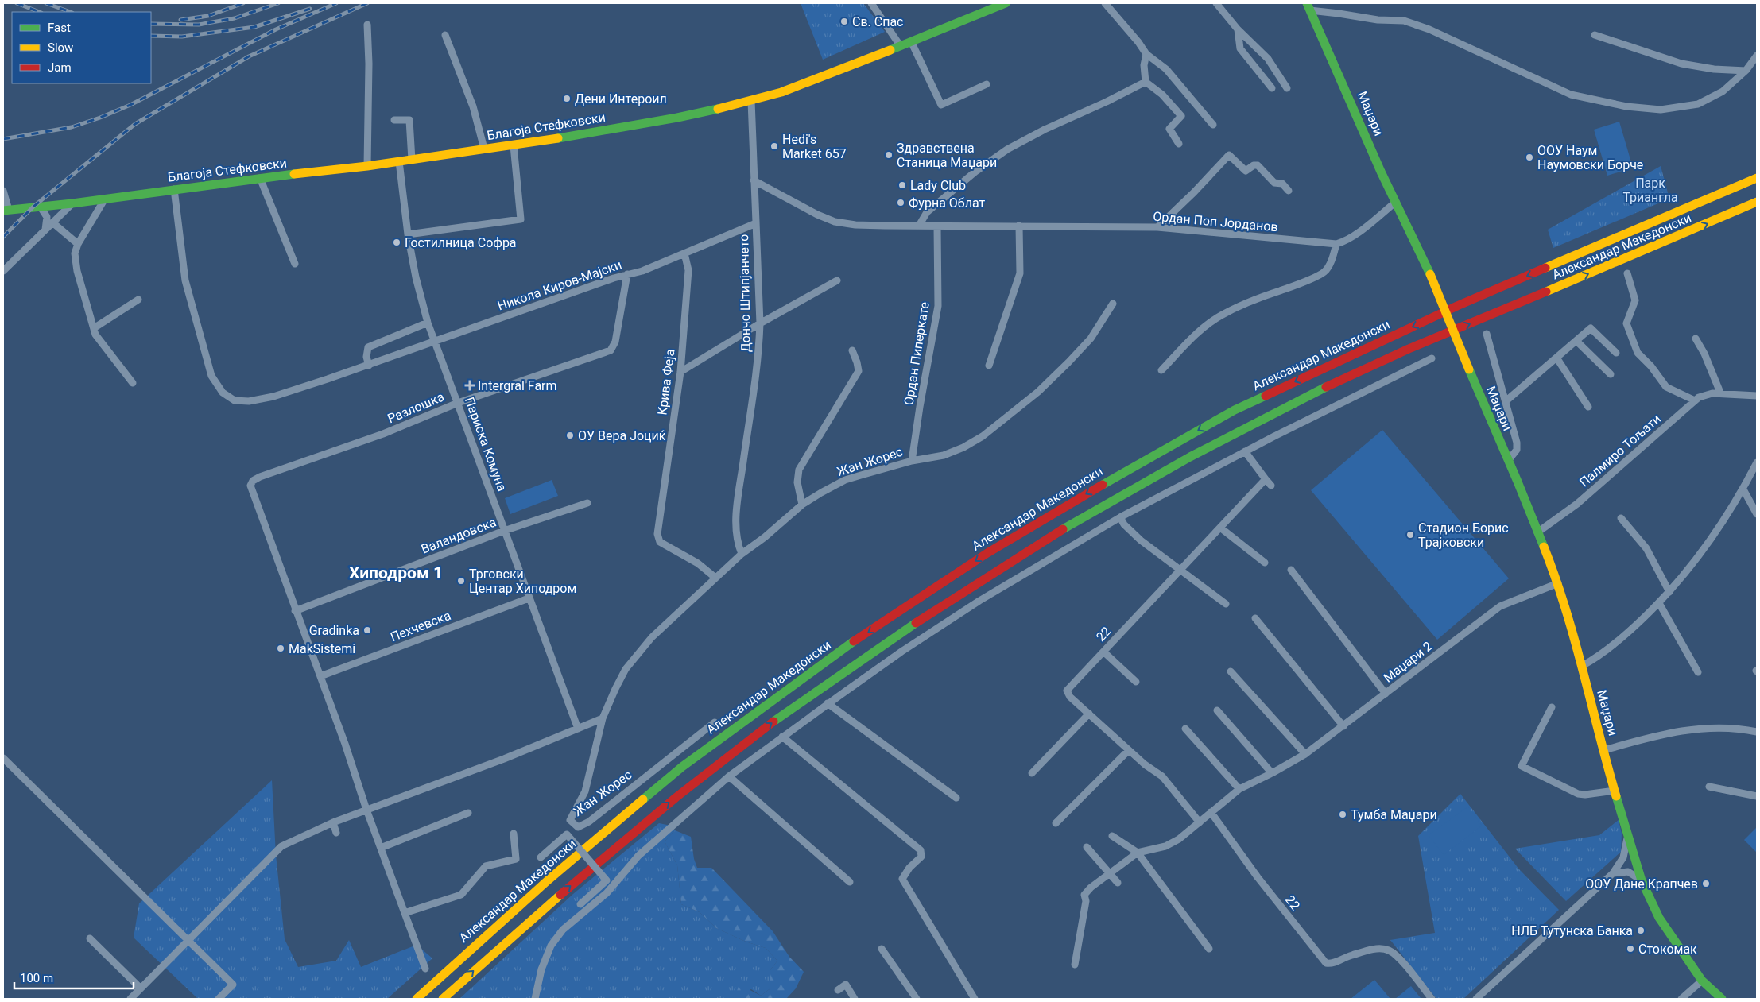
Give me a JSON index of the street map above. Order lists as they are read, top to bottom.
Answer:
{
  "streets": {
    "street": [
      "Маџари",
      "Благоја Стефковски",
      "Ордан Поп Јорданов",
      "Александар Македонски",
      "Никола Киров-Мајски",
      "Дончо Штипјанчето",
      "Ордан Пиперкате",
      "Крива Феја",
      "Разлошка",
      "Париска Комуна",
      "Палмиро Тољати",
      "Жан Жорес",
      "Валандовска",
      "Пехчевска",
      "22",
      "Маџари 2"
    ]
  },
  "crossings": [
    ["Маџари", "Палмиро Тољати"],
    ["Маџари", "Маџари 2"],
    ["Благоја Стефковски", "Никола Киров-Мајски"],
    ["Благоја Стефковски", "Дончо Штипјанчето"],
    ["Благоја Стефковски", "Париска Комуна"],
    ["Ордан Поп Јорданов", "Дончо Штипјанчето"],
    ["Ордан Поп Јорданов", "Ордан Пиперкате"],
    ["Никола Киров-Мајски", "Дончо Штипјанчето"],
    ["Никола Киров-Мајски", "Крива Феја"],
    ["Никола Киров-Мајски", "Разлошка"],
    ["Никола Киров-Мајски", "Париска Комуна"],
    ["Дончо Штипјанчето", "Жан Жорес"],
    ["Ордан Пиперкате", "Жан Жорес"],
    ["Крива Феја", "Жан Жорес"],
    ["Разлошка", "Париска Комуна"],
    ["Разлошка", "Валандовска"],
    ["Париска Комуна", "Валандовска"],
    ["Париска Комуна", "Пехчевска"]
  ],
  "districts": ["Хиподром 1"],
  "parks": ["Парк Триангла"],
  "places": {
    "other": [
      "Св. Спас",
      "Дени Интероил",
      "Hedi's Market 657",
      "Здравствена Станица Маџари",
      "ООУ Наум Наумовски Борче",
      "Lady Club",
      "Фурна Облат",
      "Гостилница Софра",
      "ОУ Вера Јоциќ",
      "Стадион Борис Трајковски",
      "Трговски Центар Хиподром",
      "Gradinka",
      "MakSistemi",
      "Тумба Маџари",
      "ООУ Дане Крапчев",
      "НЛБ Тутунска Банка",
      "Стокомак"
    ],
    "health": ["Intergral Farm"]
  },
  "legend": ["Fast", "Slow", "Jam"],
  "scale_bar": "100 m"
}
